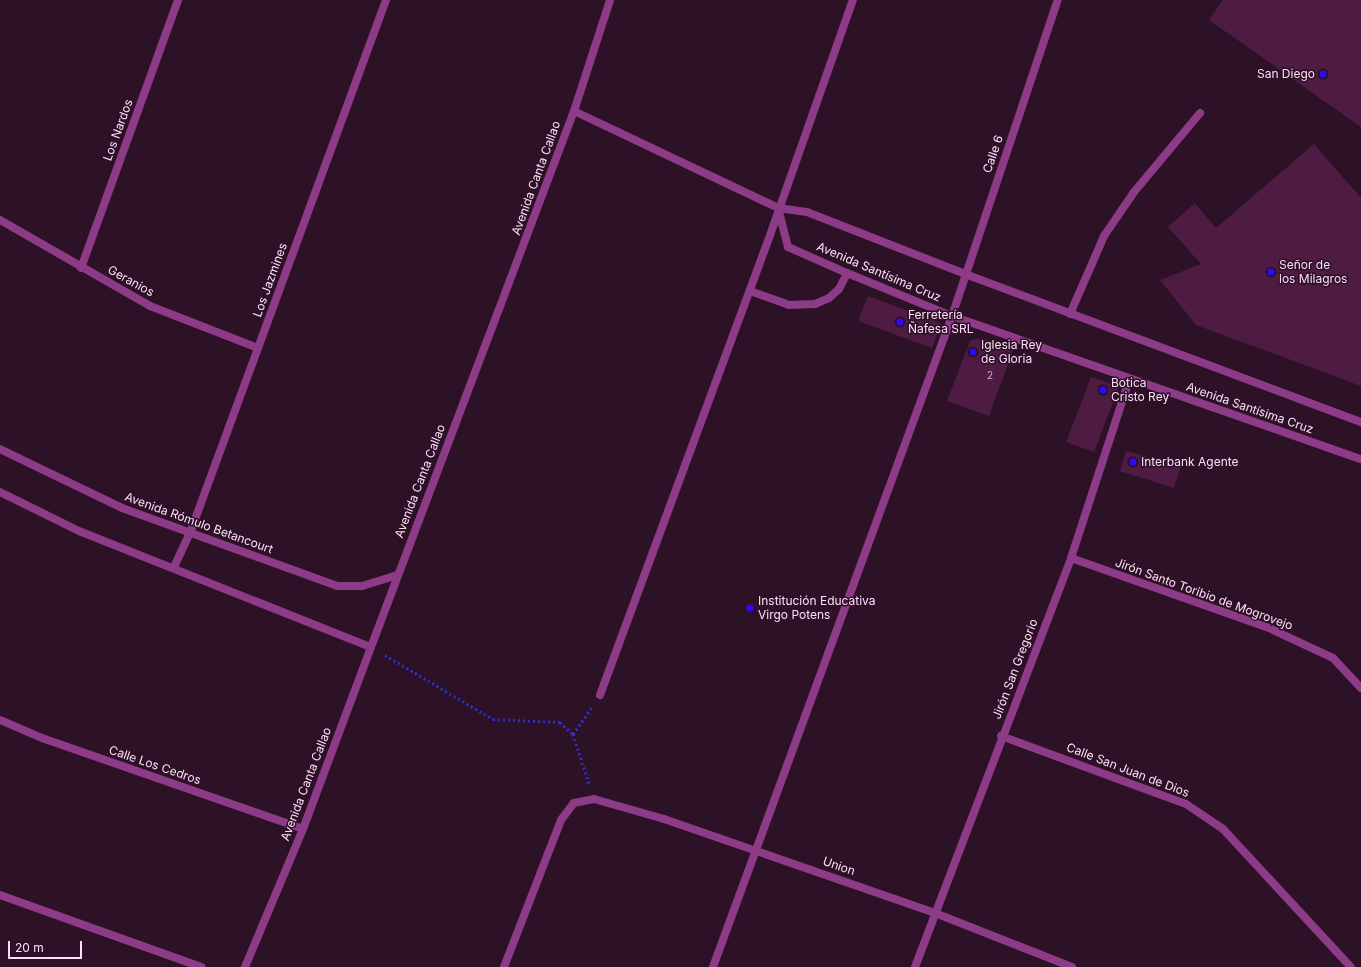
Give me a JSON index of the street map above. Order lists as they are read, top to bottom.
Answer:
{
  "streets": {
    "street": [
      "Los Nardos",
      "Calle 6",
      "Avenida Canta Callao",
      "Avenida Santísima Cruz",
      "Los Jazmines",
      "Geranios",
      "Avenida Rómulo Betancourt",
      "Jirón Santo Toribio de Mogrovejo",
      "Jirón San Gregorio",
      "Calle Los Cedros",
      "Calle San Juan de Dios",
      "Union"
    ]
  },
  "crossings": [
    ["Los Nardos", "Geranios"],
    ["Calle 6", "Avenida Santísima Cruz"],
    ["Calle 6", "Union"],
    ["Avenida Canta Callao", "Avenida Santísima Cruz"],
    ["Avenida Canta Callao", "Avenida Rómulo Betancourt"],
    ["Avenida Canta Callao", "Calle Los Cedros"],
    ["Avenida Santísima Cruz", "Jirón San Gregorio"],
    ["Los Jazmines", "Geranios"],
    ["Los Jazmines", "Avenida Rómulo Betancourt"],
    ["Jirón Santo Toribio de Mogrovejo", "Jirón San Gregorio"],
    ["Jirón San Gregorio", "Calle San Juan de Dios"],
    ["Jirón San Gregorio", "Union"]
  ],
  "places": [
    "San Diego",
    "Señor de los Milagros",
    "Ferretería Ñafesa SRL",
    "Iglesia Rey de Gloria",
    "Botica Cristo Rey",
    "Interbank Agente",
    "Institución Educativa Virgo Potens"
  ],
  "house_numbers": ["2"],
  "scale_bar": "20 m"
}
